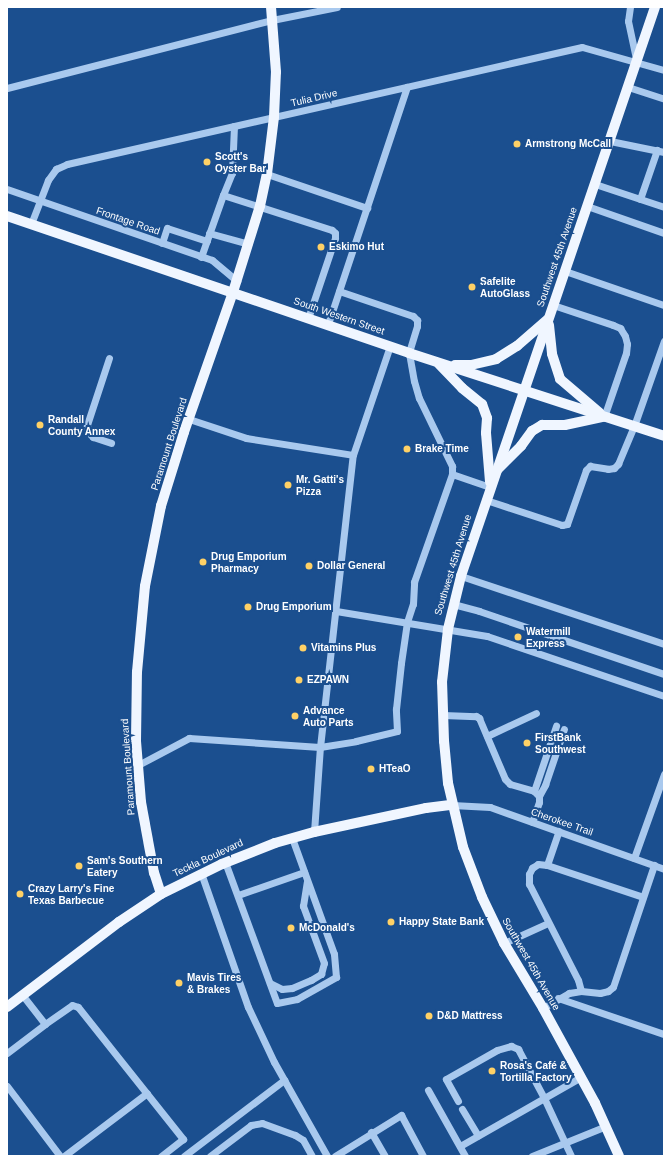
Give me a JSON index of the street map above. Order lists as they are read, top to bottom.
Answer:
{
  "streets": {
    "main road": [
      "Southwest 45th Avenue",
      "South Western Street",
      "Paramount Boulevard",
      "Teckla Boulevard"
    ],
    "street": ["Tulia Drive", "Frontage Road", "Cherokee Trail"]
  },
  "crossings": [
    ["Tulia Drive", "Frontage Road"],
    ["Tulia Drive", "Southwest 45th Avenue"],
    ["Tulia Drive", "South Western Street"],
    ["Tulia Drive", "Paramount Boulevard"],
    ["Frontage Road", "Paramount Boulevard"],
    ["Southwest 45th Avenue", "South Western Street"],
    ["Southwest 45th Avenue", "Cherokee Trail"],
    ["Southwest 45th Avenue", "Teckla Boulevard"],
    ["South Western Street", "Paramount Boulevard"],
    ["Paramount Boulevard", "Teckla Boulevard"],
    ["Cherokee Trail", "Teckla Boulevard"]
  ],
  "places": [
    "Armstrong McCall",
    "Scott's Oyster Bar",
    "Eskimo Hut",
    "Safelite AutoGlass",
    "Randall County Annex",
    "Brake Time",
    "Mr. Gatti's Pizza",
    "Drug Emporium Pharmacy",
    "Dollar General",
    "Drug Emporium",
    "Watermill Express",
    "Vitamins Plus",
    "EZPAWN",
    "Advance Auto Parts",
    "FirstBank Southwest",
    "HTeaO",
    "Sam's Southern Eatery",
    "Crazy Larry's Fine Texas Barbecue",
    "Happy State Bank",
    "McDonald's",
    "Mavis Tires & Brakes",
    "D&D Mattress",
    "Rosa's Café & Tortilla Factory"
  ]
}
